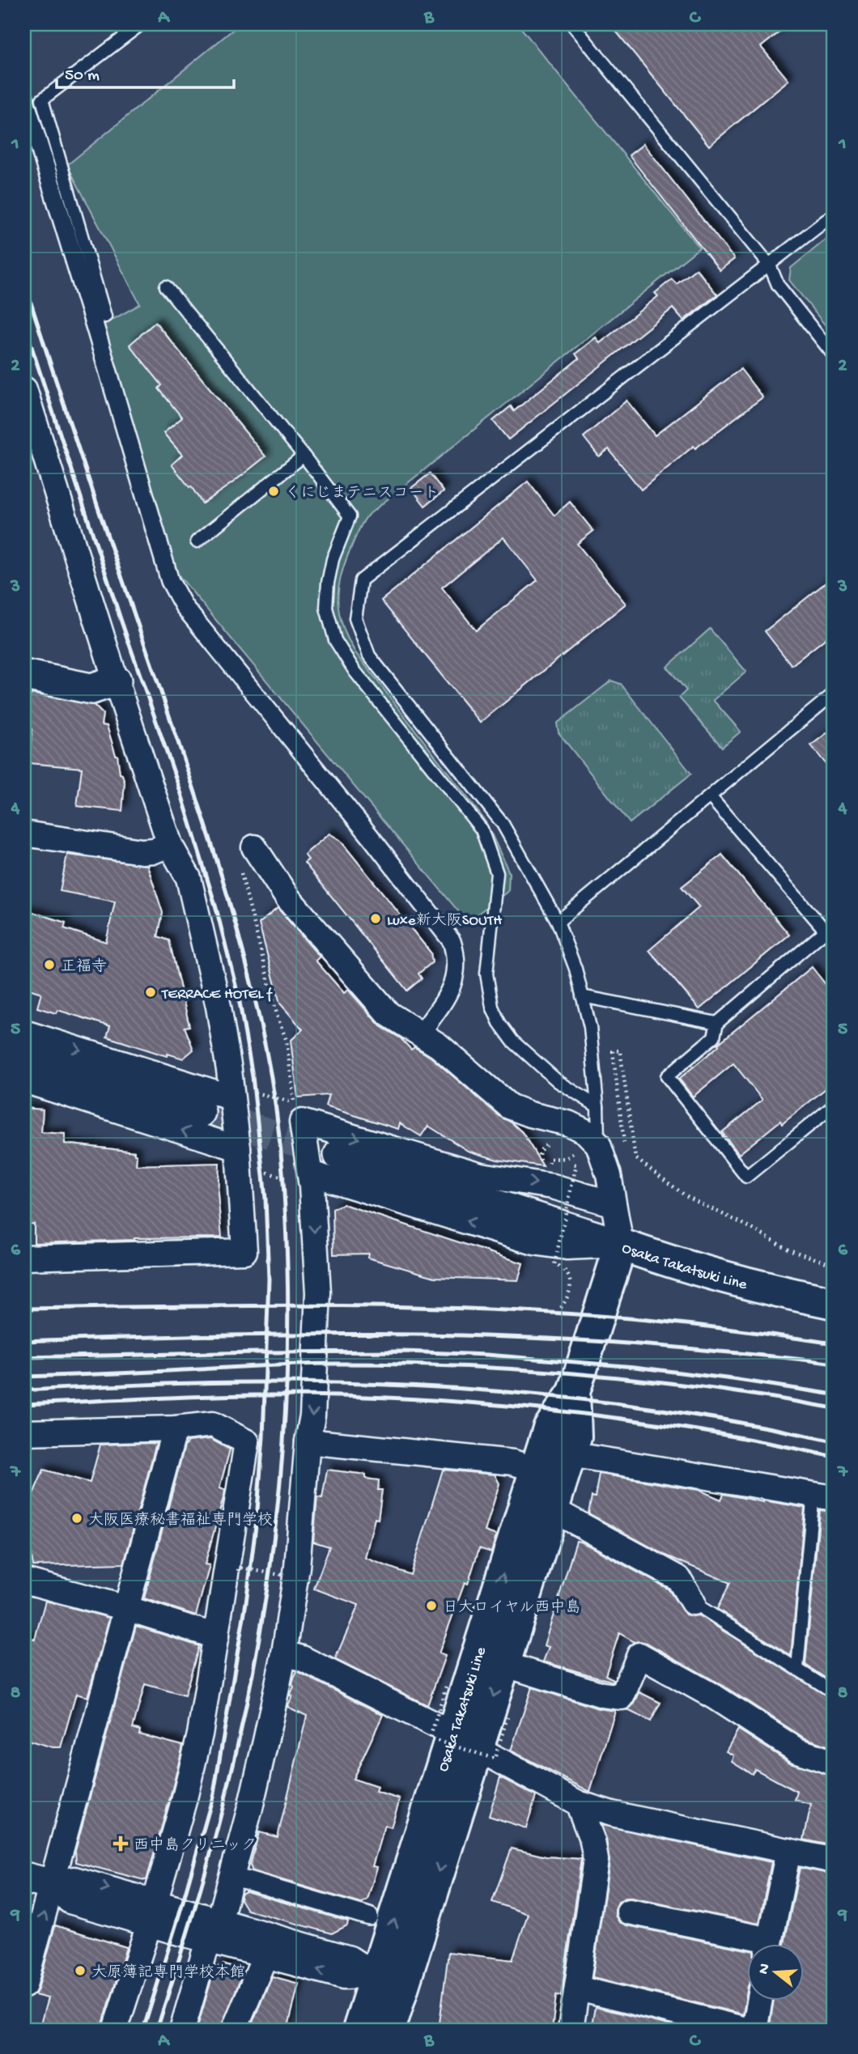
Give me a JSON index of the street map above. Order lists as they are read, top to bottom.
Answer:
{
  "streets": {
    "main road": ["Osaka Takatsuki Line"]
  },
  "places": {
    "other": [
      "くにじまテニスコート",
      "Luxe新大阪SOUTH",
      "正福寺",
      "TERRACE HOTEL f",
      "大阪医療秘書福祉専門学校",
      "日大ロイヤル西中島",
      "大原簿記専門学校本館"
    ],
    "health": ["西中島クリニック"]
  },
  "scale_bar": "50 m",
  "north": "left",
  "grid": {
    "columns": ["A", "B", "C"],
    "rows": [
      "1",
      "2",
      "3",
      "4",
      "5",
      "6",
      "7",
      "8",
      "9"
    ]
  }
}
